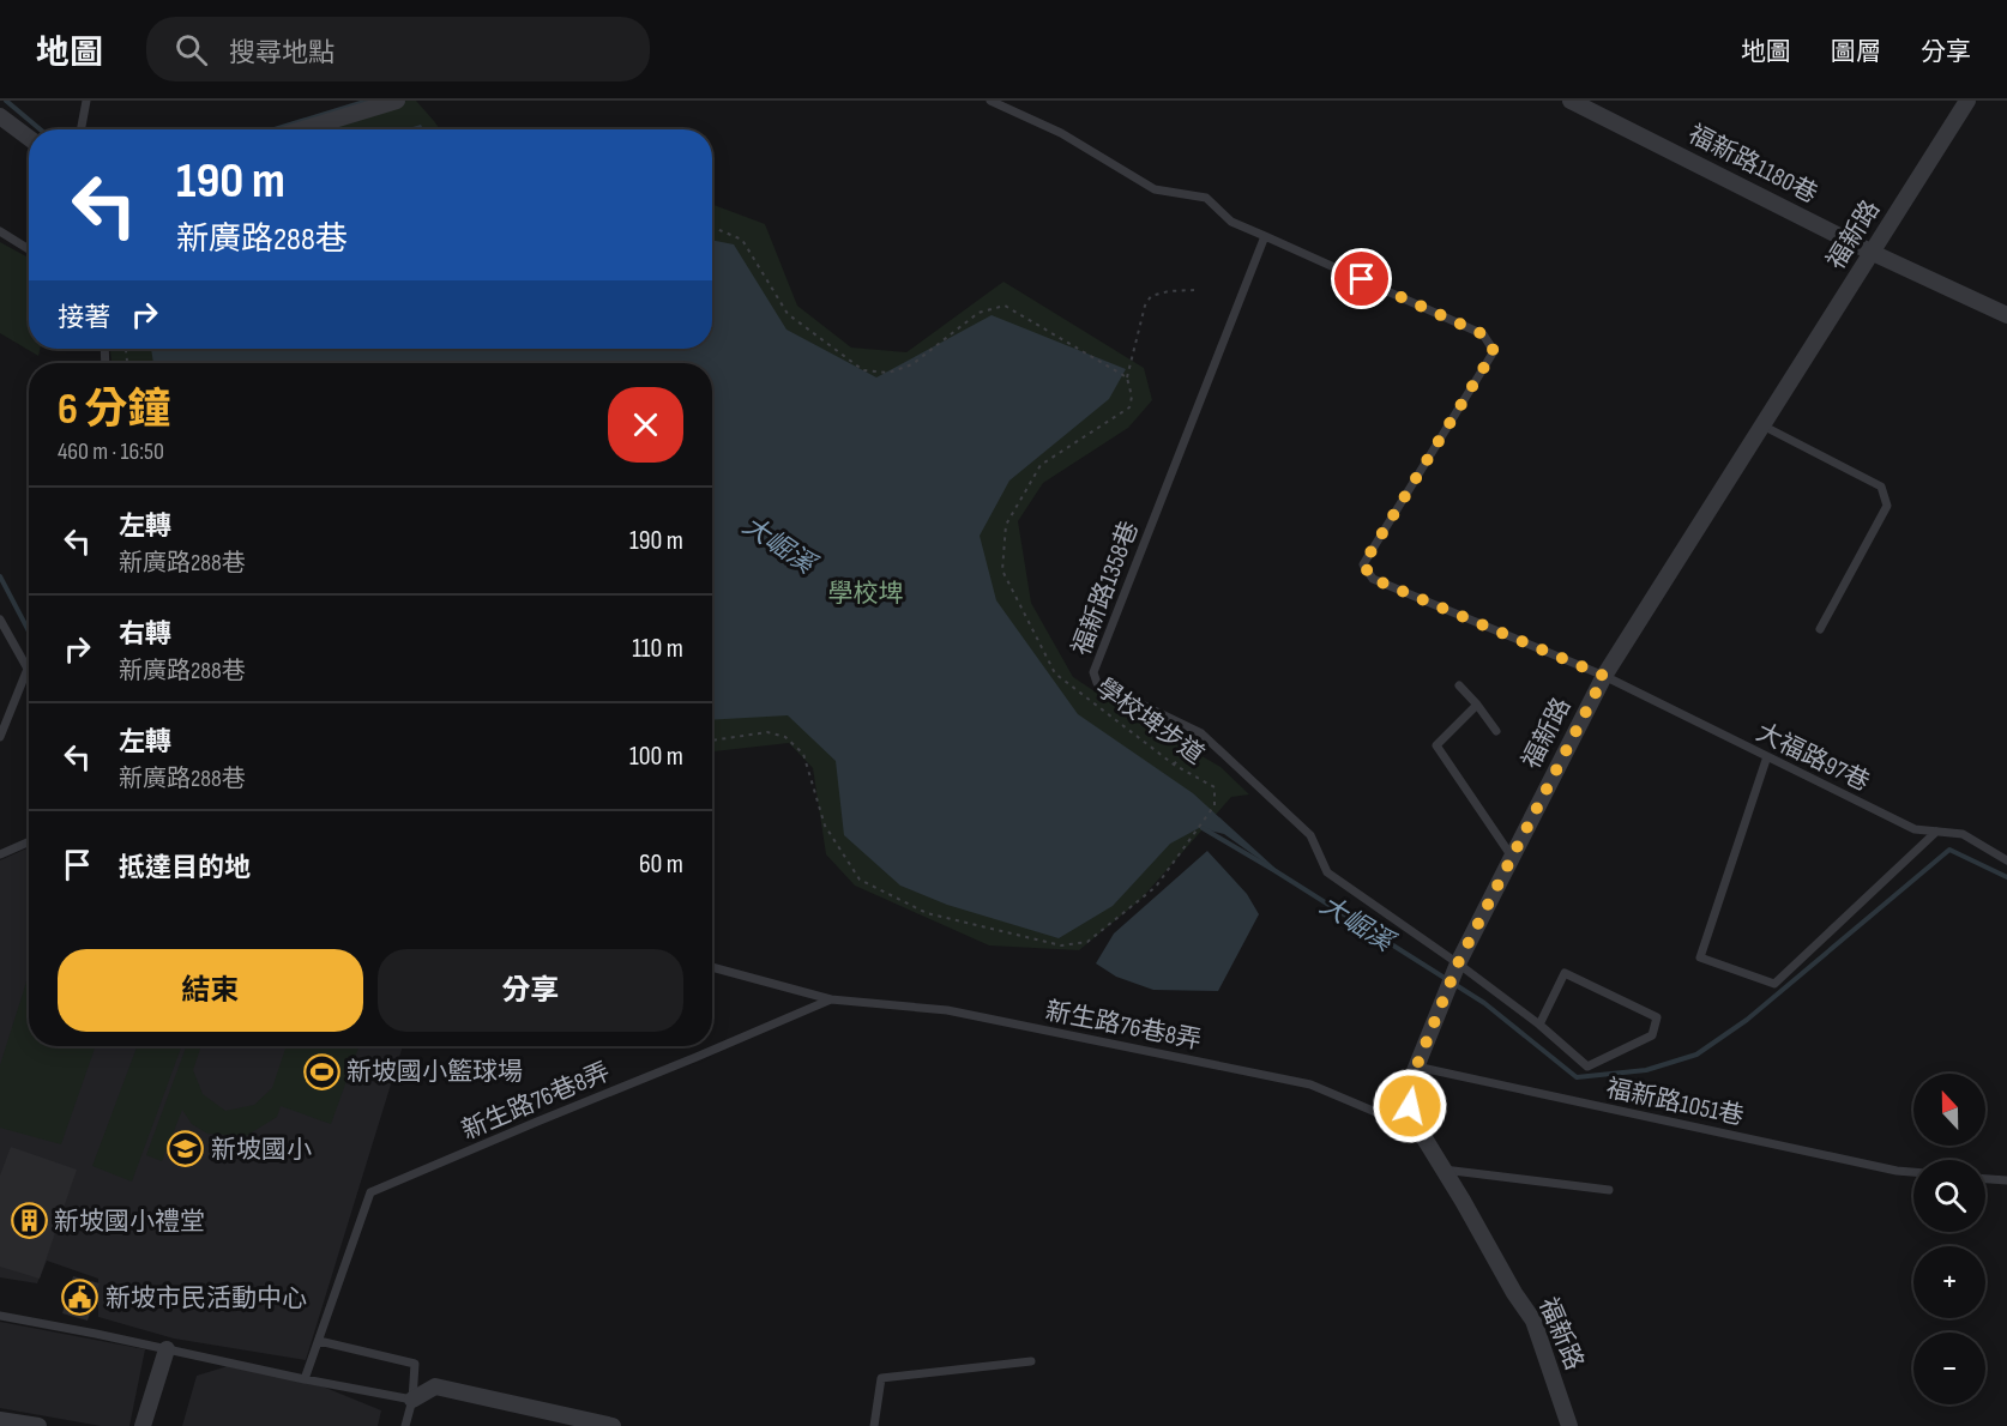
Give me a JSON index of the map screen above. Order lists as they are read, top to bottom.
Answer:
{
  "streets": {
    "street": ["福新路1180巷", "福新路"],
    "lane": [
      "福新路1358巷",
      "大福路97巷",
      "新生路76巷8弄",
      "福新路1051巷"
    ],
    "path": ["學校埤步道"]
  },
  "crossings": [
    ["福新路1180巷", "福新路"],
    ["福新路", "福新路1358巷"],
    ["福新路", "大福路97巷"],
    ["福新路", "新生路76巷8弄"],
    ["福新路", "福新路1051巷"],
    ["福新路1358巷", "大福路97巷"]
  ],
  "water": ["大崛溪"],
  "parks": ["學校埤"],
  "places": {
    "sports": ["新坡國小籃球場"],
    "school or university": ["新坡國小"],
    "building": ["新坡國小禮堂"],
    "public building": ["新坡市民活動中心"]
  },
  "north": "top",
  "page": {
    "header": "地圖",
    "search": "搜尋地點",
    "nav": ["地圖", "圖層", "分享"],
    "turn": ["190 m", "新廣路288巷"],
    "then": "接著",
    "heading": ["6 分鐘", "460 m · 16:50"],
    "list": [
      {
        "name": "左轉",
        "note": "新廣路288巷",
        "value": "190 m"
      },
      {
        "name": "右轉",
        "note": "新廣路288巷",
        "value": "110 m"
      },
      {
        "name": "左轉",
        "note": "新廣路288巷",
        "value": "100 m"
      },
      {
        "name": "抵達目的地",
        "value": "60 m"
      }
    ],
    "buttons": ["結束", "分享"],
    "map_buttons": ["+", "−"]
  }
}
